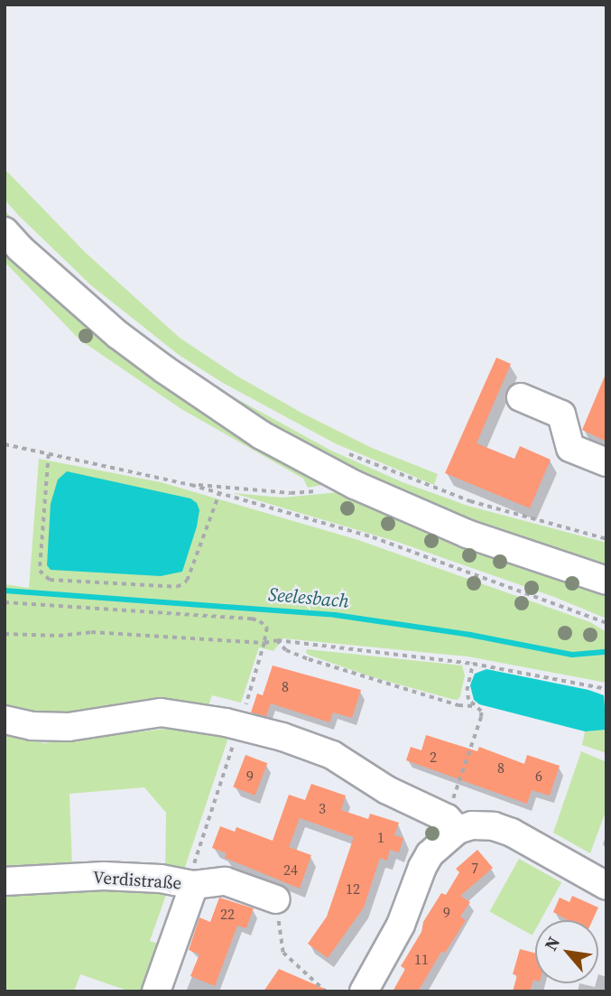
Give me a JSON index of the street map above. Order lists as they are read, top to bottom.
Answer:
{
  "streets": {
    "street": ["Verdistraße"]
  },
  "water": ["Seelesbach"],
  "house_numbers": [
    "8",
    "2",
    "8",
    "9",
    "6",
    "3",
    "1",
    "7",
    "24",
    "12",
    "9",
    "22",
    "11"
  ],
  "north": "top left"
}
